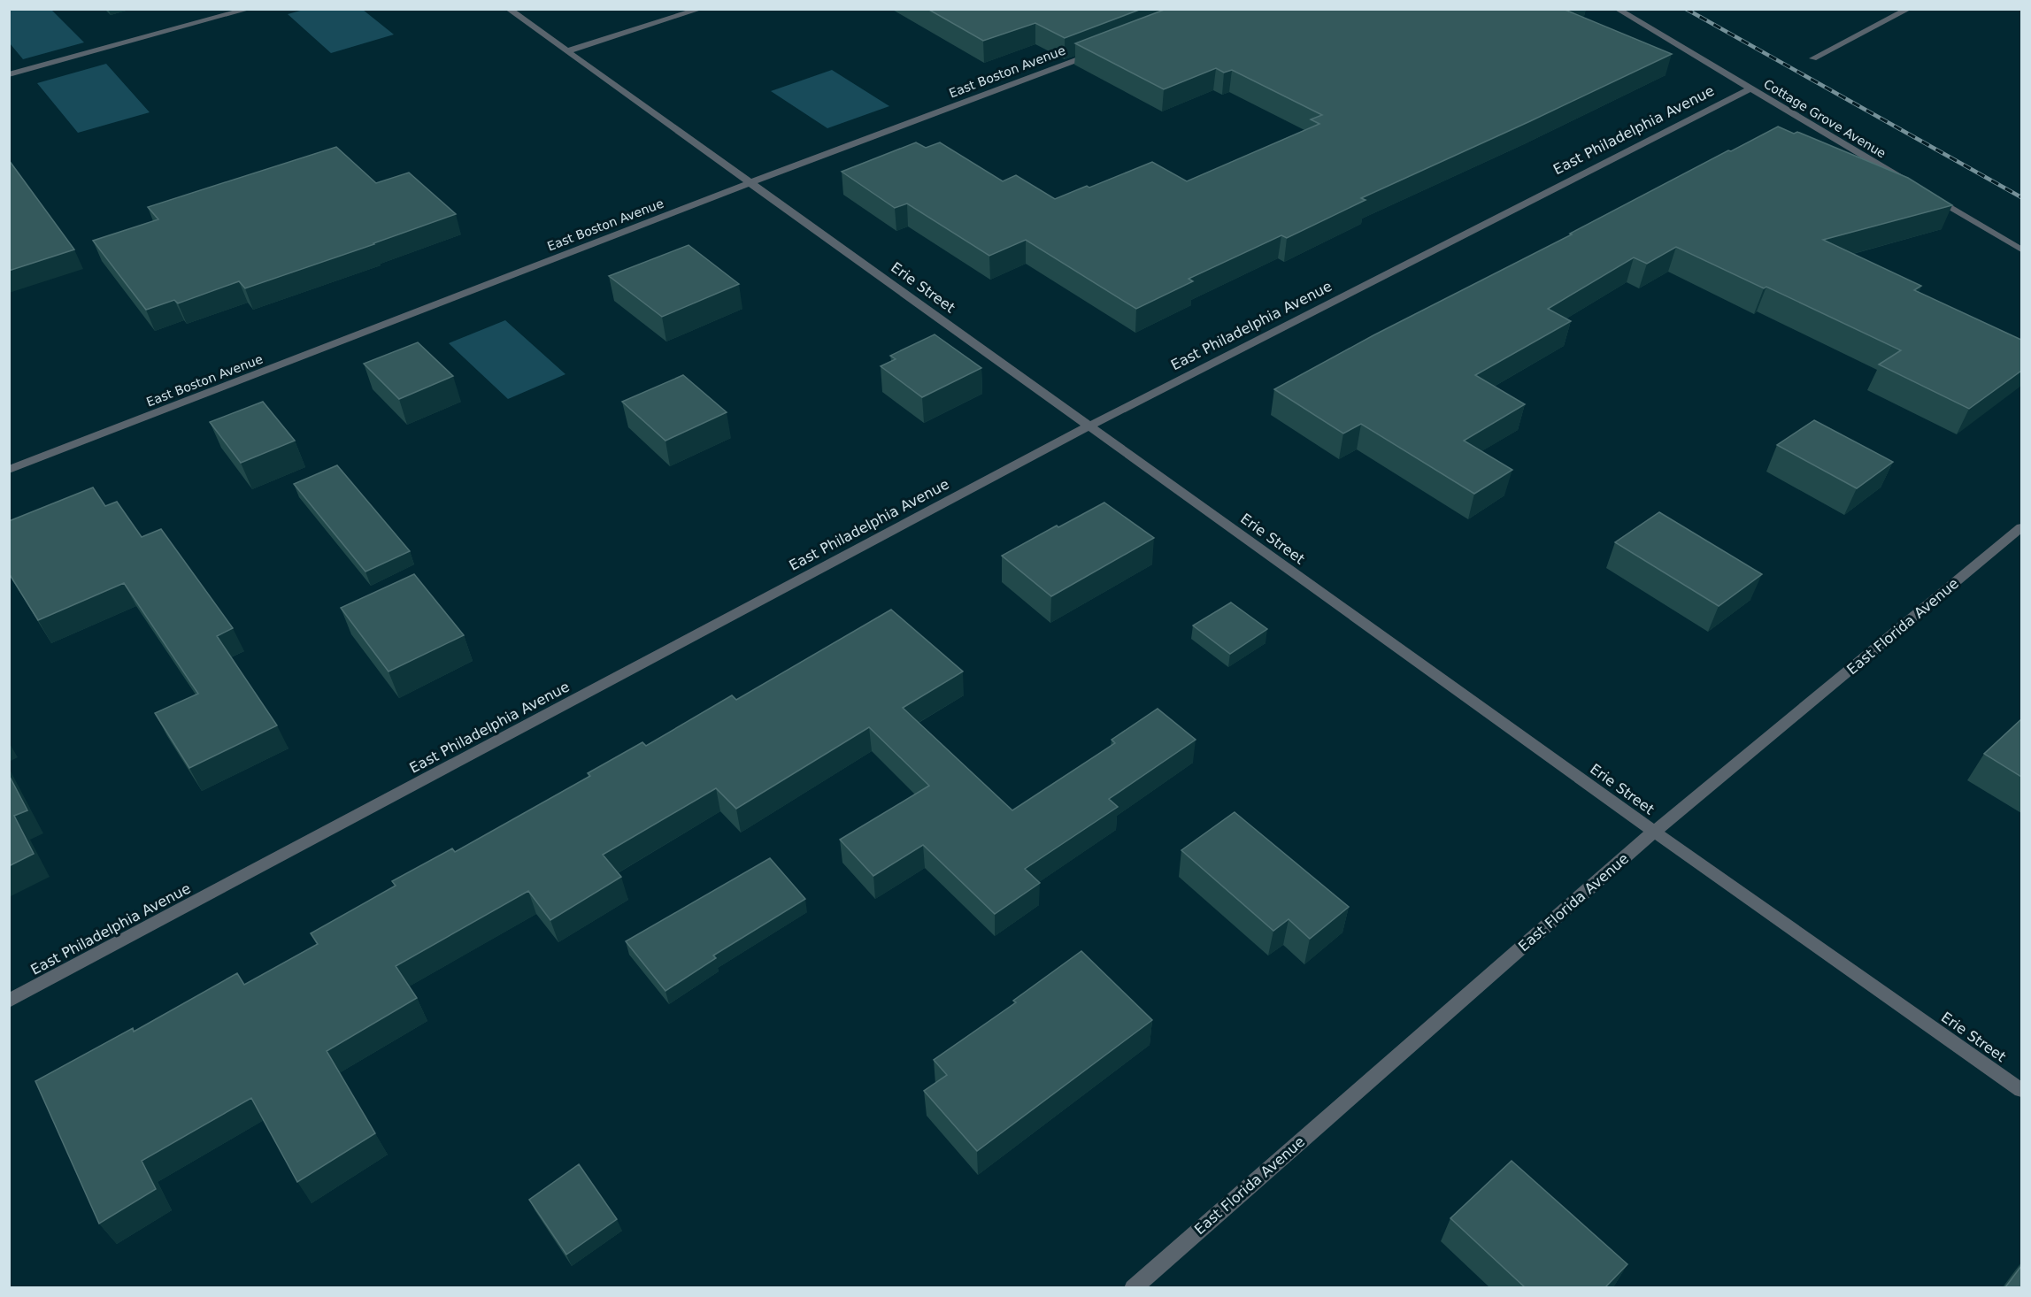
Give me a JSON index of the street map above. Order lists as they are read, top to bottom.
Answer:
{
  "streets": {
    "street": [
      "East Boston Avenue",
      "Cottage Grove Avenue",
      "East Philadelphia Avenue",
      "Erie Street",
      "East Florida Avenue"
    ]
  },
  "crossings": [
    ["East Boston Avenue", "Erie Street"],
    ["Cottage Grove Avenue", "East Philadelphia Avenue"],
    ["East Philadelphia Avenue", "Erie Street"],
    ["Erie Street", "East Florida Avenue"]
  ]
}
